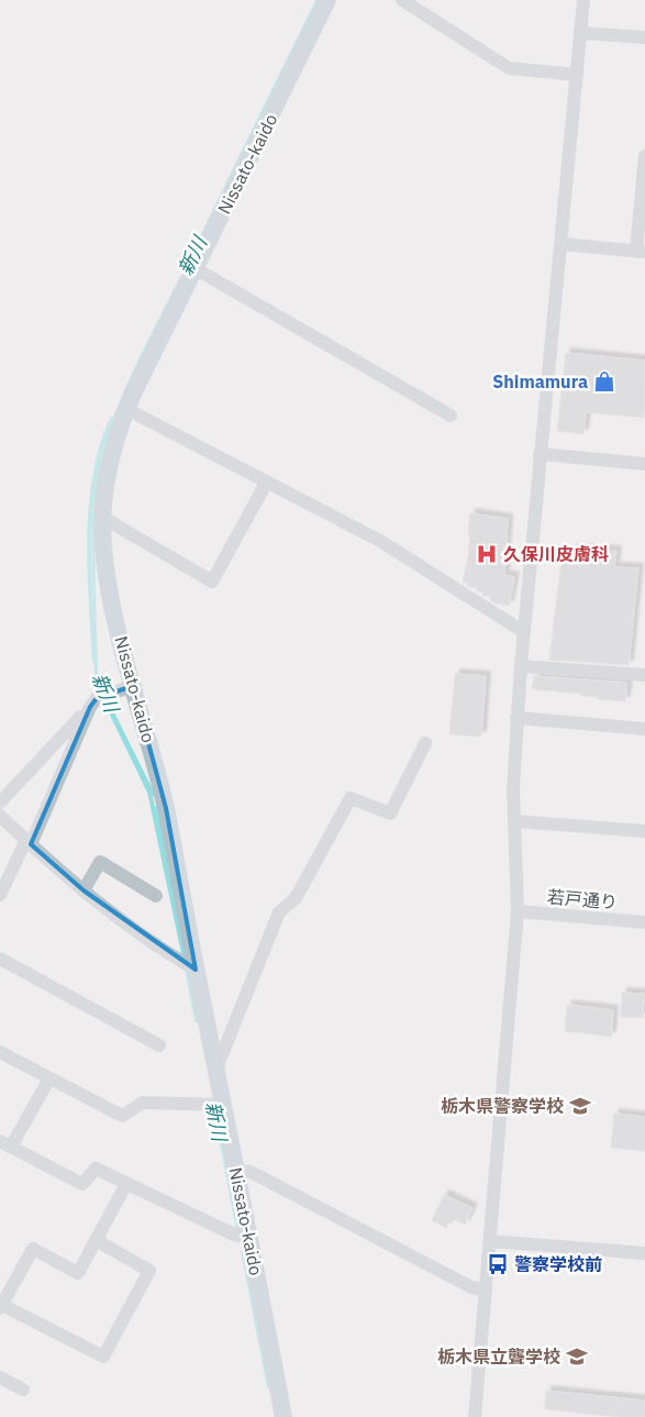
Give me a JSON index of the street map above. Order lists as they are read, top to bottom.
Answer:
{
  "streets": {
    "main road": ["Nissato-kaido"],
    "street": ["若戸通り"]
  },
  "water": ["新川"],
  "places": {
    "shop": ["Shimamura"],
    "hospital": ["久保川皮膚科"],
    "school or university": ["栃木県警察学校", "栃木県立聾学校"],
    "bus stop": ["警察学校前"]
  }
}
